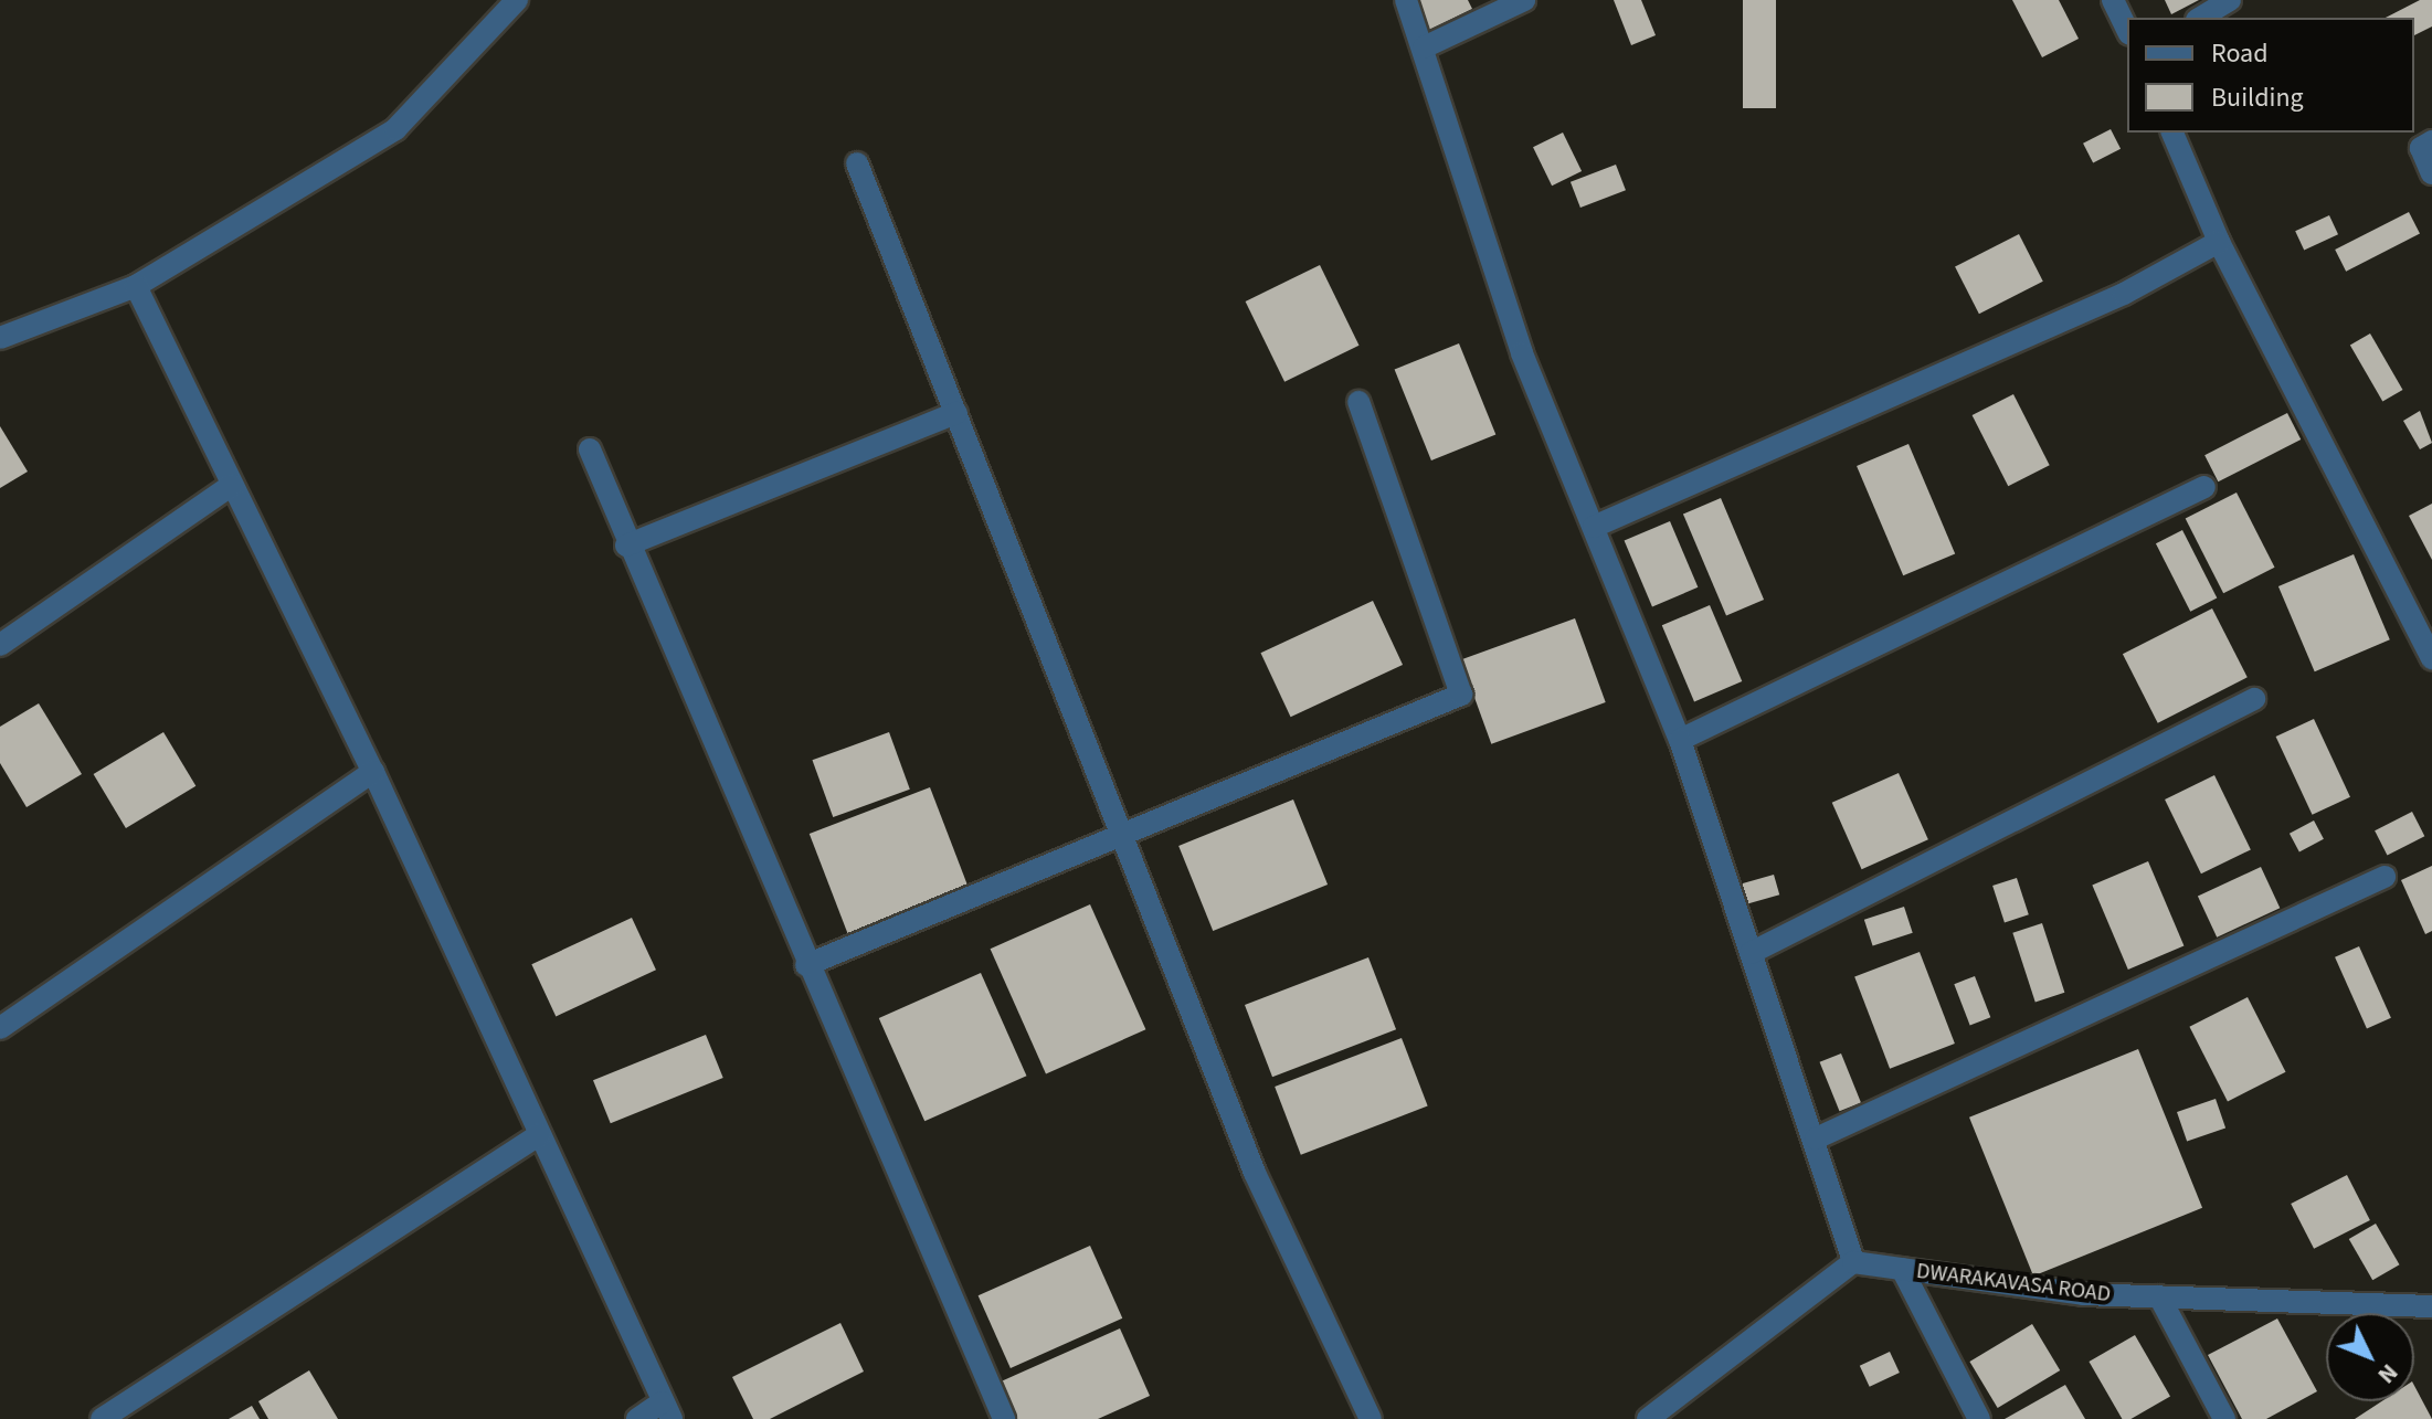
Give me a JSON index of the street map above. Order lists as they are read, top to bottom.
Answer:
{
  "streets": {
    "street": ["DWARAKAVASA ROAD"]
  },
  "legend": ["Road", "Building"],
  "north": "bottom right"
}
